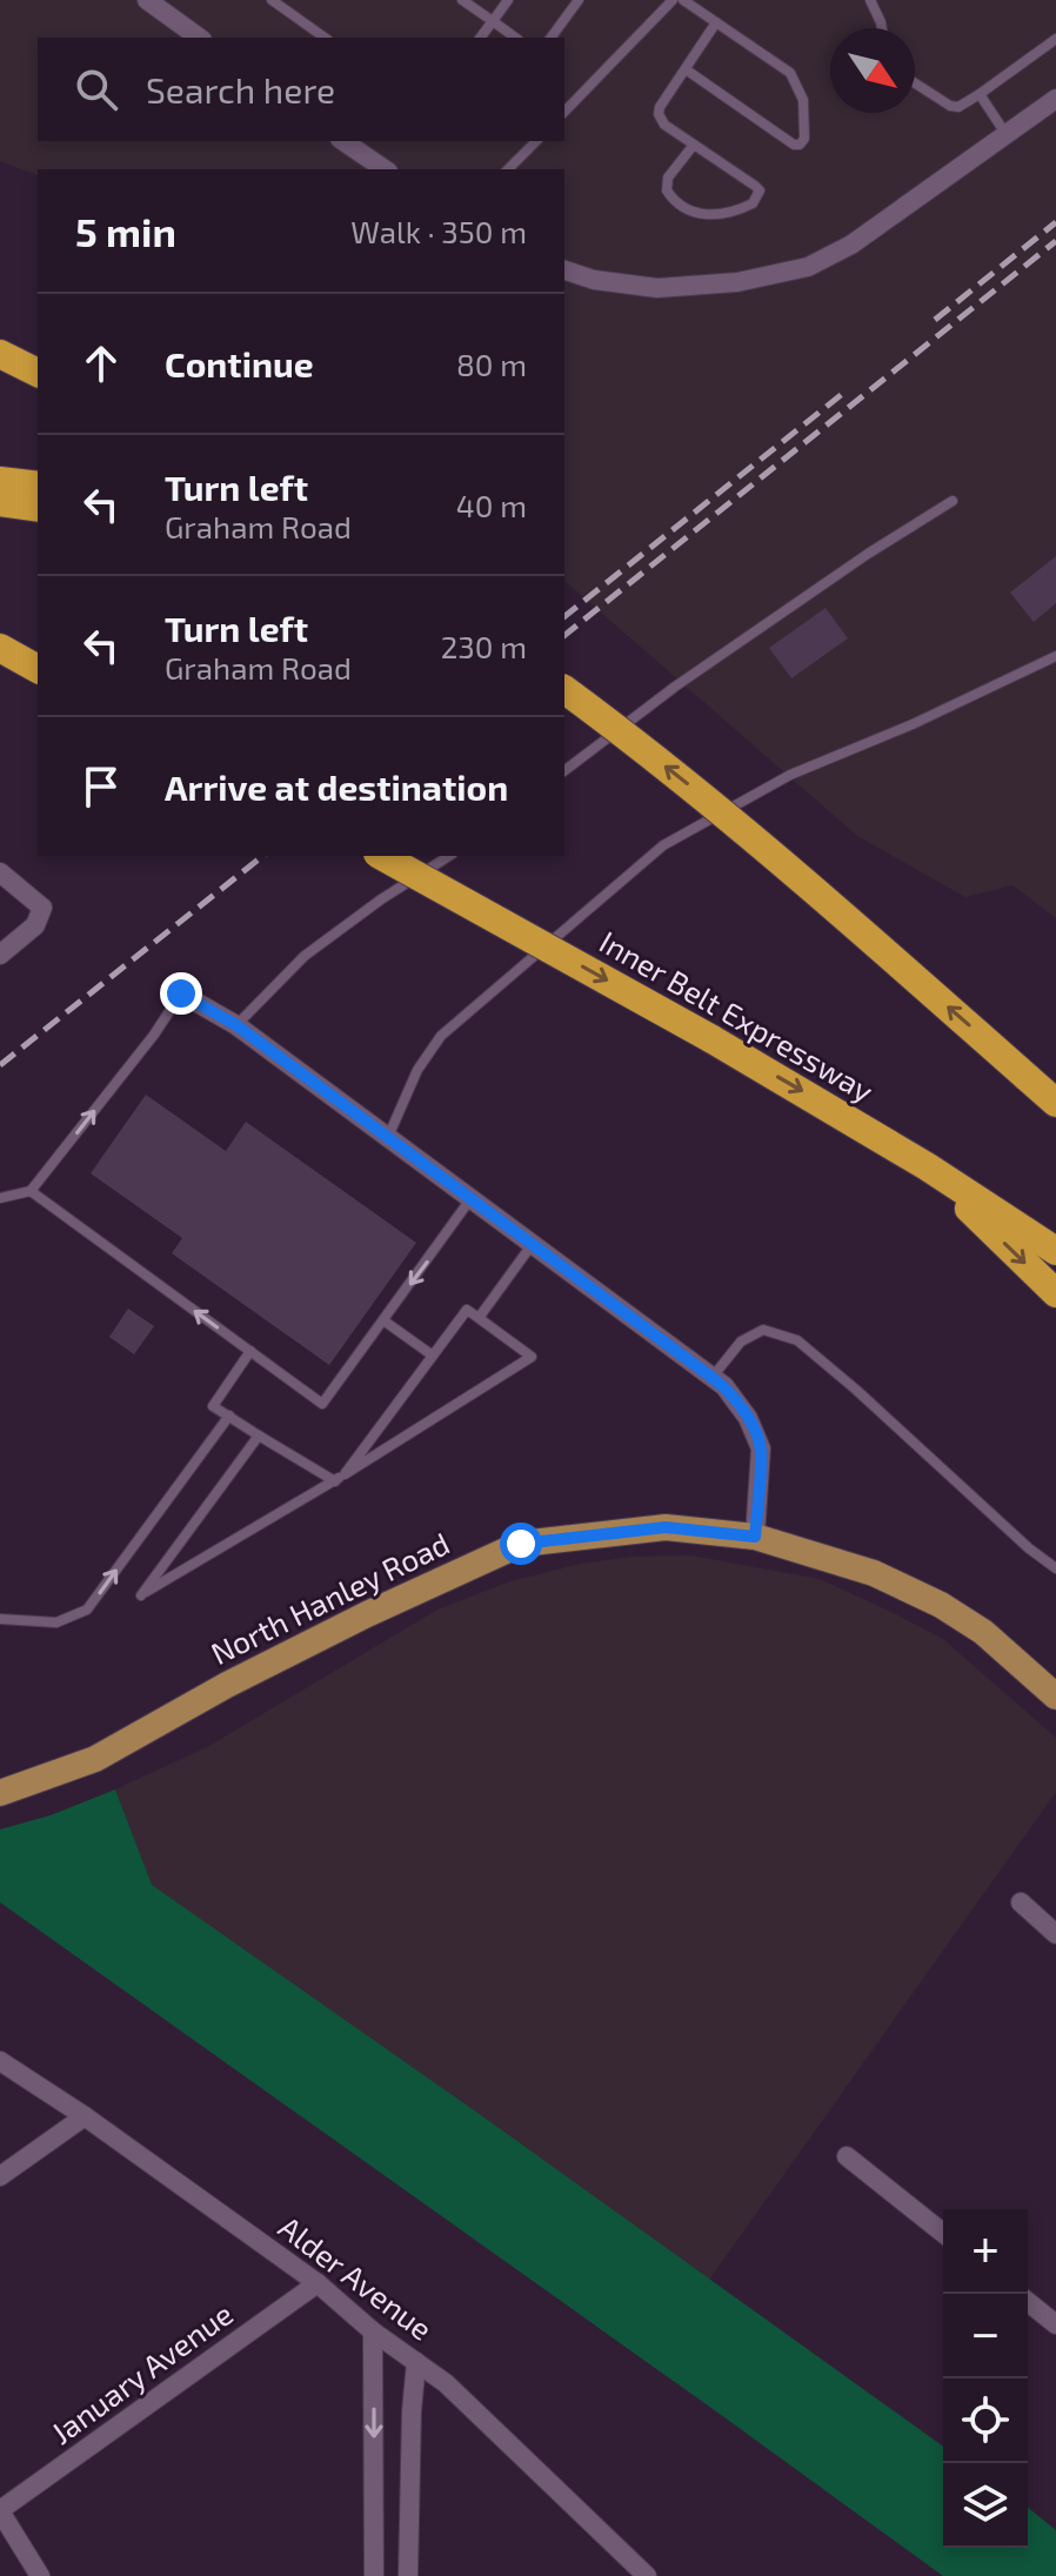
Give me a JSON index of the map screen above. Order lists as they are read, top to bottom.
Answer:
{
  "streets": {
    "highway": ["Inner Belt Expressway"],
    "main road": ["North Hanley Road"],
    "street": ["Alder Avenue", "January Avenue"]
  },
  "crossings": [
    ["Alder Avenue", "January Avenue"]
  ],
  "north": "bottom right",
  "page": {
    "search": "Search here",
    "heading": ["5 min", "Walk · 350 m"],
    "list": [
      ["Continue", "80 m"],
      ["Turn left", "Graham Road", "40 m"],
      ["Turn left", "Graham Road", "230 m"],
      "Arrive at destination"
    ],
    "map_buttons": ["+", "−"]
  }
}
